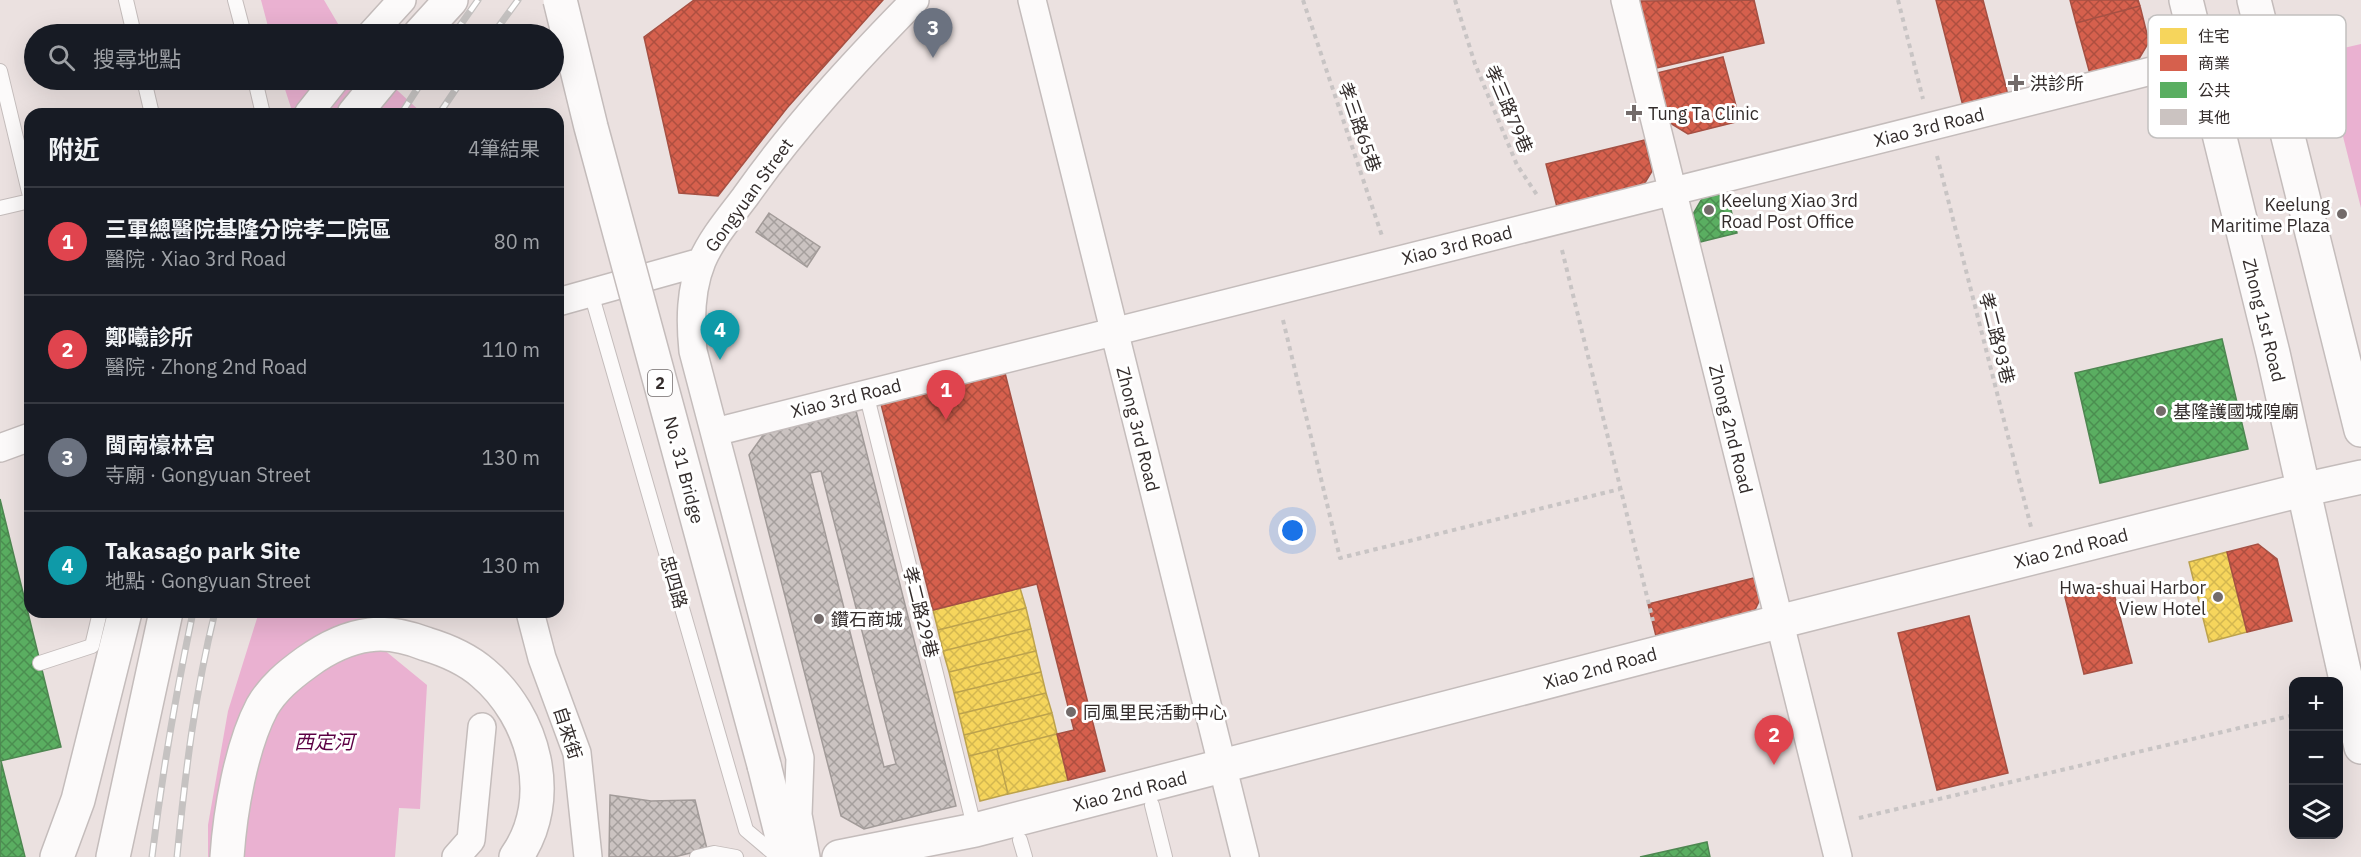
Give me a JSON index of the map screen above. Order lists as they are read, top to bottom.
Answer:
{
  "streets": {
    "main road": [
      "Zhong 1st Road",
      "2",
      "No. 31 Bridge",
      "Xiao 2nd Road"
    ],
    "street": [
      "Xiao 3rd Road",
      "Gongyuan Street",
      "Zhong 3rd Road",
      "Zhong 2nd Road",
      "自來街"
    ],
    "lane": ["忠四路", "孝二路29巷"],
    "path": ["孝三路79巷", "孝三路65巷", "孝二路93巷"]
  },
  "crossings": [
    ["孝三路79巷", "Xiao 3rd Road"],
    ["孝三路65巷", "Xiao 3rd Road"],
    ["Xiao 3rd Road", "Gongyuan Street"],
    ["Xiao 3rd Road", "孝二路93巷"],
    ["Xiao 3rd Road", "Zhong 3rd Road"],
    ["Xiao 3rd Road", "Zhong 2nd Road"],
    ["Xiao 3rd Road", "孝二路29巷"],
    ["Zhong 1st Road", "Xiao 2nd Road"],
    ["孝二路93巷", "Xiao 2nd Road"],
    ["Zhong 3rd Road", "Xiao 2nd Road"],
    ["Zhong 2nd Road", "Xiao 2nd Road"],
    ["Xiao 2nd Road", "孝二路29巷"]
  ],
  "water": ["西定河"],
  "places": {
    "health": ["洪診所", "Tung Ta Clinic"],
    "other": [
      "Keelung Xiao 3rd Road Post Office",
      "Keelung Maritime Plaza",
      "基隆護國城隍廟",
      "Hwa-shuai Harbor View Hotel",
      "鑽石商城",
      "同風里民活動中心"
    ]
  },
  "legend": [
    "住宅",
    "商業",
    "公共",
    "其他"
  ],
  "page": {
    "pins": [
      "3",
      "4",
      "1",
      "2"
    ],
    "search": "搜尋地點",
    "heading": ["附近", "4筆結果"],
    "list": [
      {
        "mark": "1",
        "name": "三軍總醫院基隆分院孝二院區",
        "note": "醫院 · Xiao 3rd Road",
        "value": "80 m"
      },
      {
        "mark": "2",
        "name": "鄭曦診所",
        "note": "醫院 · Zhong 2nd Road",
        "value": "110 m"
      },
      {
        "mark": "3",
        "name": "閩南檺林宮",
        "note": "寺廟 · Gongyuan Street",
        "value": "130 m"
      },
      {
        "mark": "4",
        "name": "Takasago park Site",
        "note": "地點 · Gongyuan Street",
        "value": "130 m"
      }
    ],
    "map_buttons": ["+", "−"]
  }
}
